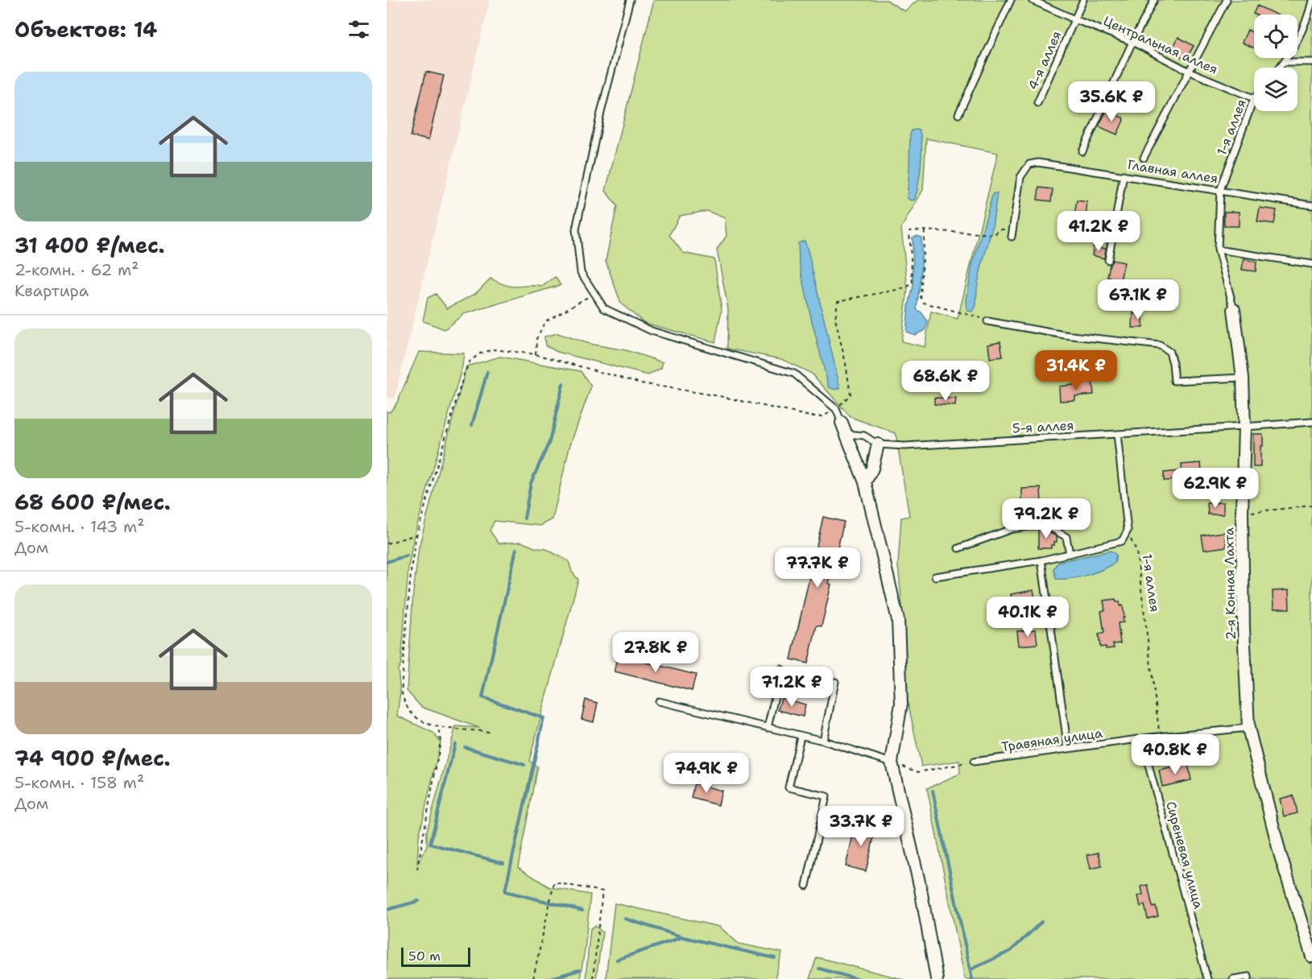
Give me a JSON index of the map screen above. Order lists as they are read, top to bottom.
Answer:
{
  "streets": {
    "street": ["2-я Конная Лахта"],
    "lane": [
      "Центральная аллея",
      "4-я аллея",
      "1-я аллея",
      "Главная аллея",
      "5-я аллея",
      "Травяная улица",
      "Сиреневая улица"
    ]
  },
  "crossings": [
    ["Центральная аллея", "4-я аллея"],
    ["Центральная аллея", "1-я аллея"],
    ["1-я аллея", "2-я Конная Лахта"],
    ["1-я аллея", "Травяная улица"],
    ["Главная аллея", "2-я Конная Лахта"],
    ["5-я аллея", "2-я Конная Лахта"],
    ["2-я Конная Лахта", "Травяная улица"],
    ["Травяная улица", "Сиреневая улица"]
  ],
  "scale_bar": "50 m",
  "page": {
    "heading": "Объектов: 14",
    "list": [
      {
        "name": "31 400 ₽/мес.",
        "note": "2-комн. · 62 m² · Квартира"
      },
      {
        "name": "68 600 ₽/мес.",
        "note": "5-комн. · 143 m² · Дом"
      },
      {
        "name": "74 900 ₽/мес.",
        "note": "5-комн. · 158 m² · Дом"
      }
    ],
    "price": [
      "35.6K ₽",
      "41.2K ₽",
      "67.1K ₽",
      "31.4K ₽",
      "68.6K ₽",
      "62.9K ₽",
      "79.2K ₽",
      "77.7K ₽",
      "40.1K ₽",
      "27.8K ₽",
      "71.2K ₽",
      "40.8K ₽",
      "74.9K ₽",
      "33.7K ₽"
    ],
    "scale": "50 m"
  }
}
